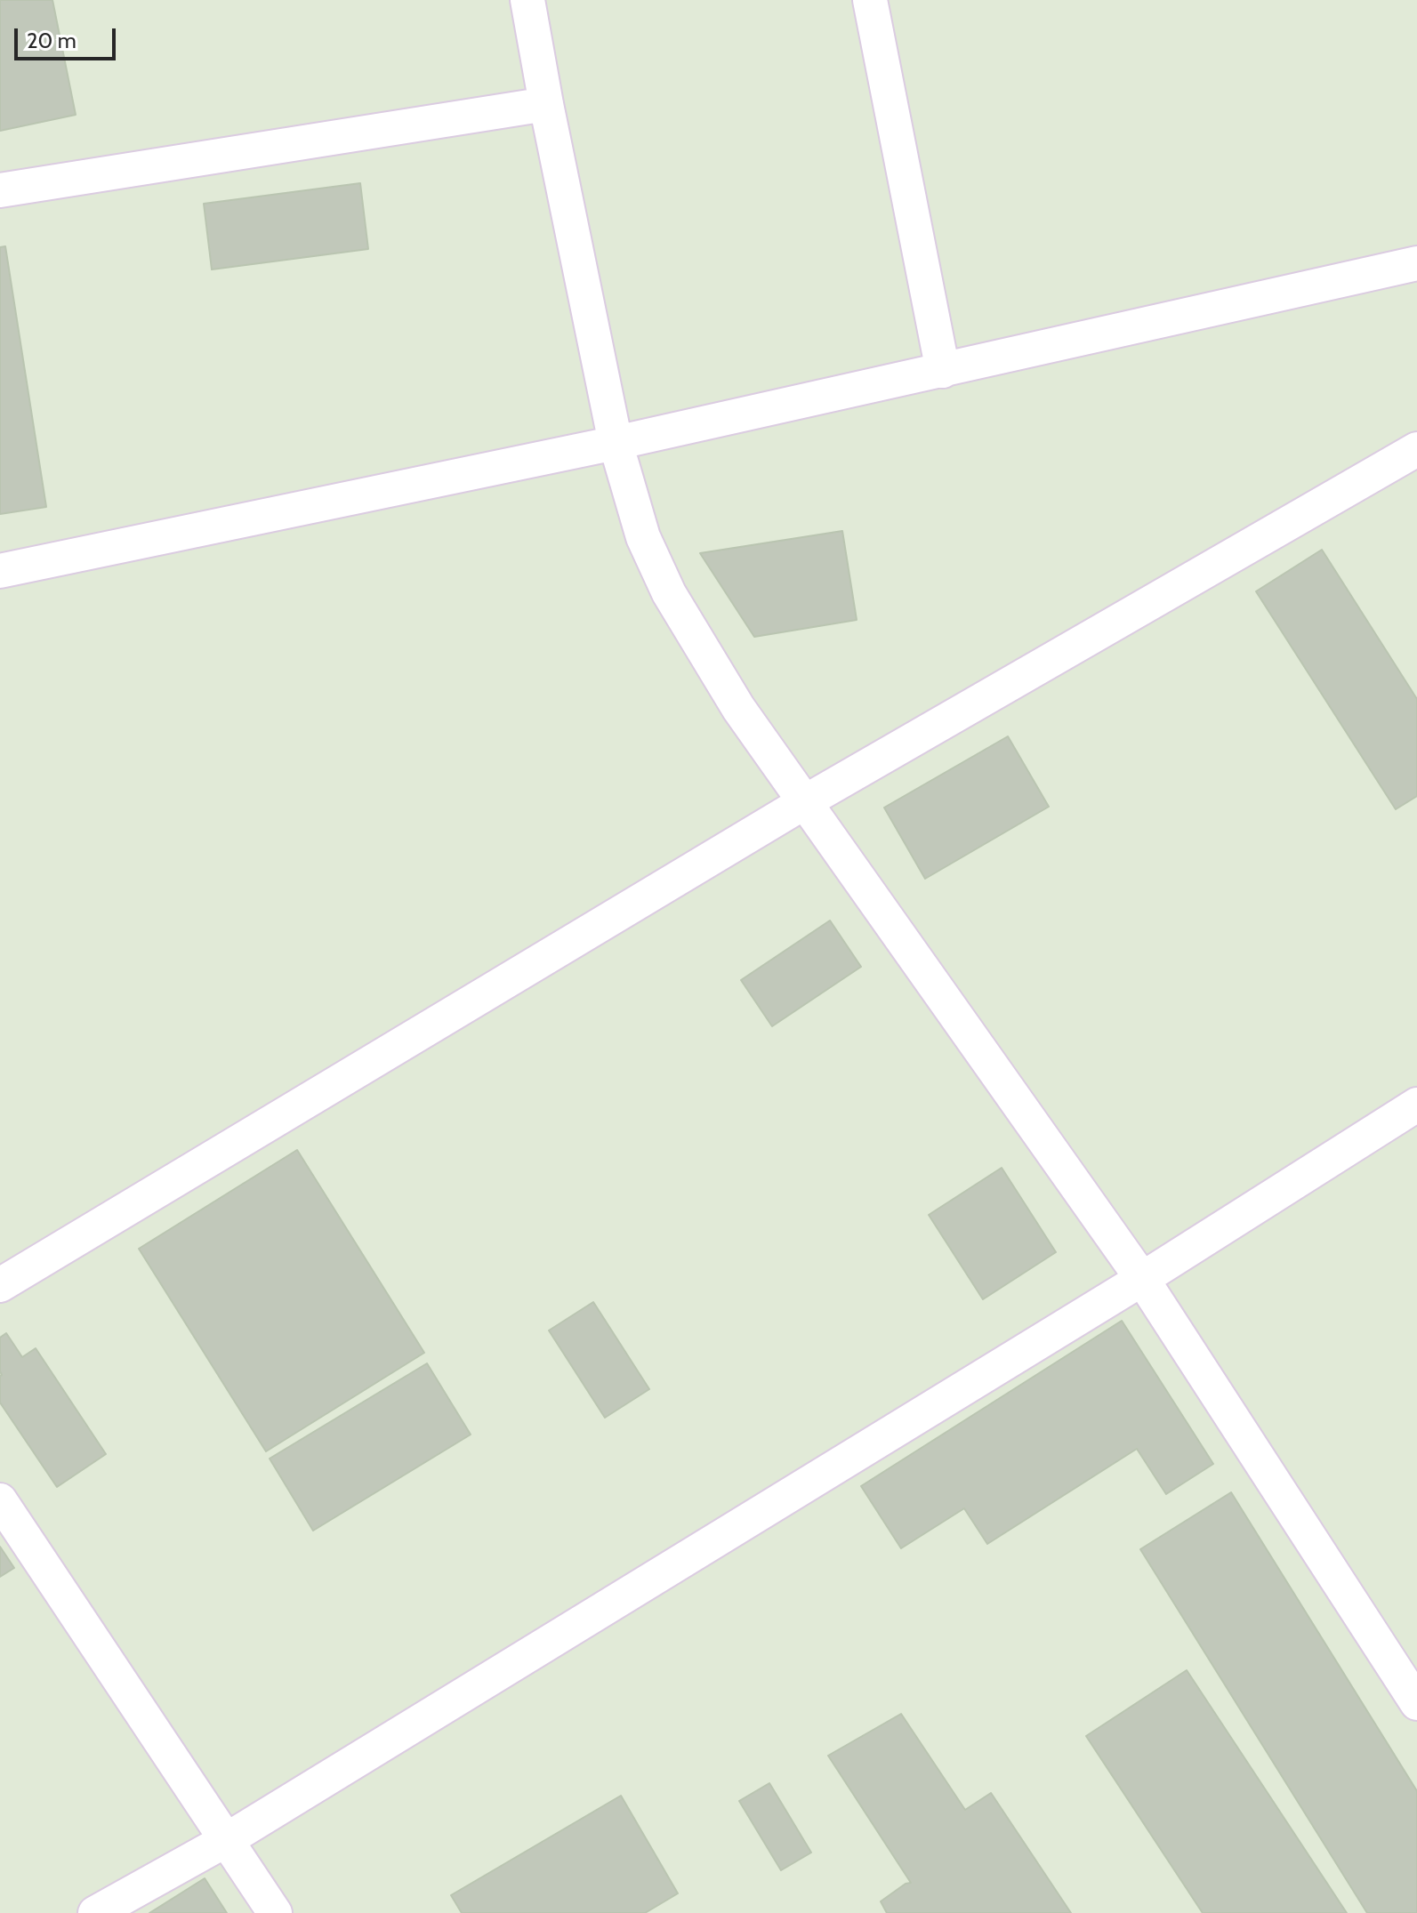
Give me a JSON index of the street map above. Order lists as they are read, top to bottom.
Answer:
{
  "scale_bar": "20 m"
}
